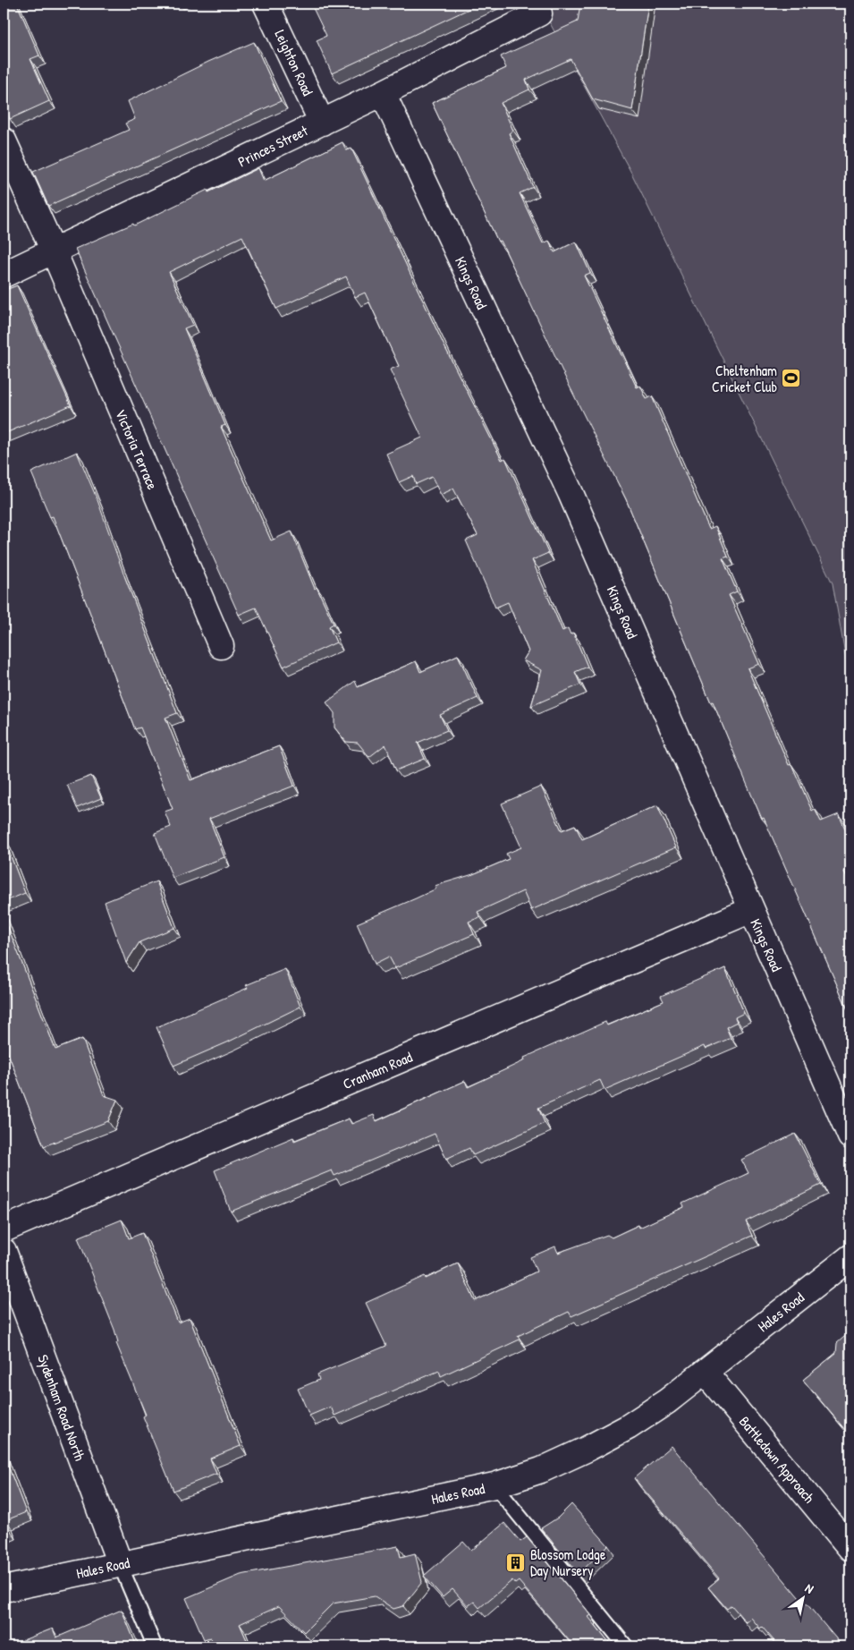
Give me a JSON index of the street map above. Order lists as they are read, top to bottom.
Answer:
{
  "streets": {
    "street": [
      "Leighton Road",
      "Princes Street",
      "Kings Road",
      "Victoria Terrace",
      "Cranham Road",
      "Hales Road",
      "Sydenham Road North",
      "Battledown Approach"
    ]
  },
  "crossings": [
    ["Leighton Road", "Princes Street"],
    ["Princes Street", "Kings Road"],
    ["Princes Street", "Victoria Terrace"],
    ["Kings Road", "Cranham Road"],
    ["Hales Road", "Sydenham Road North"],
    ["Hales Road", "Battledown Approach"]
  ],
  "places": {
    "sports": ["Cheltenham Cricket Club"],
    "building": ["Blossom Lodge Day Nursery"]
  },
  "north": "top right"
}
